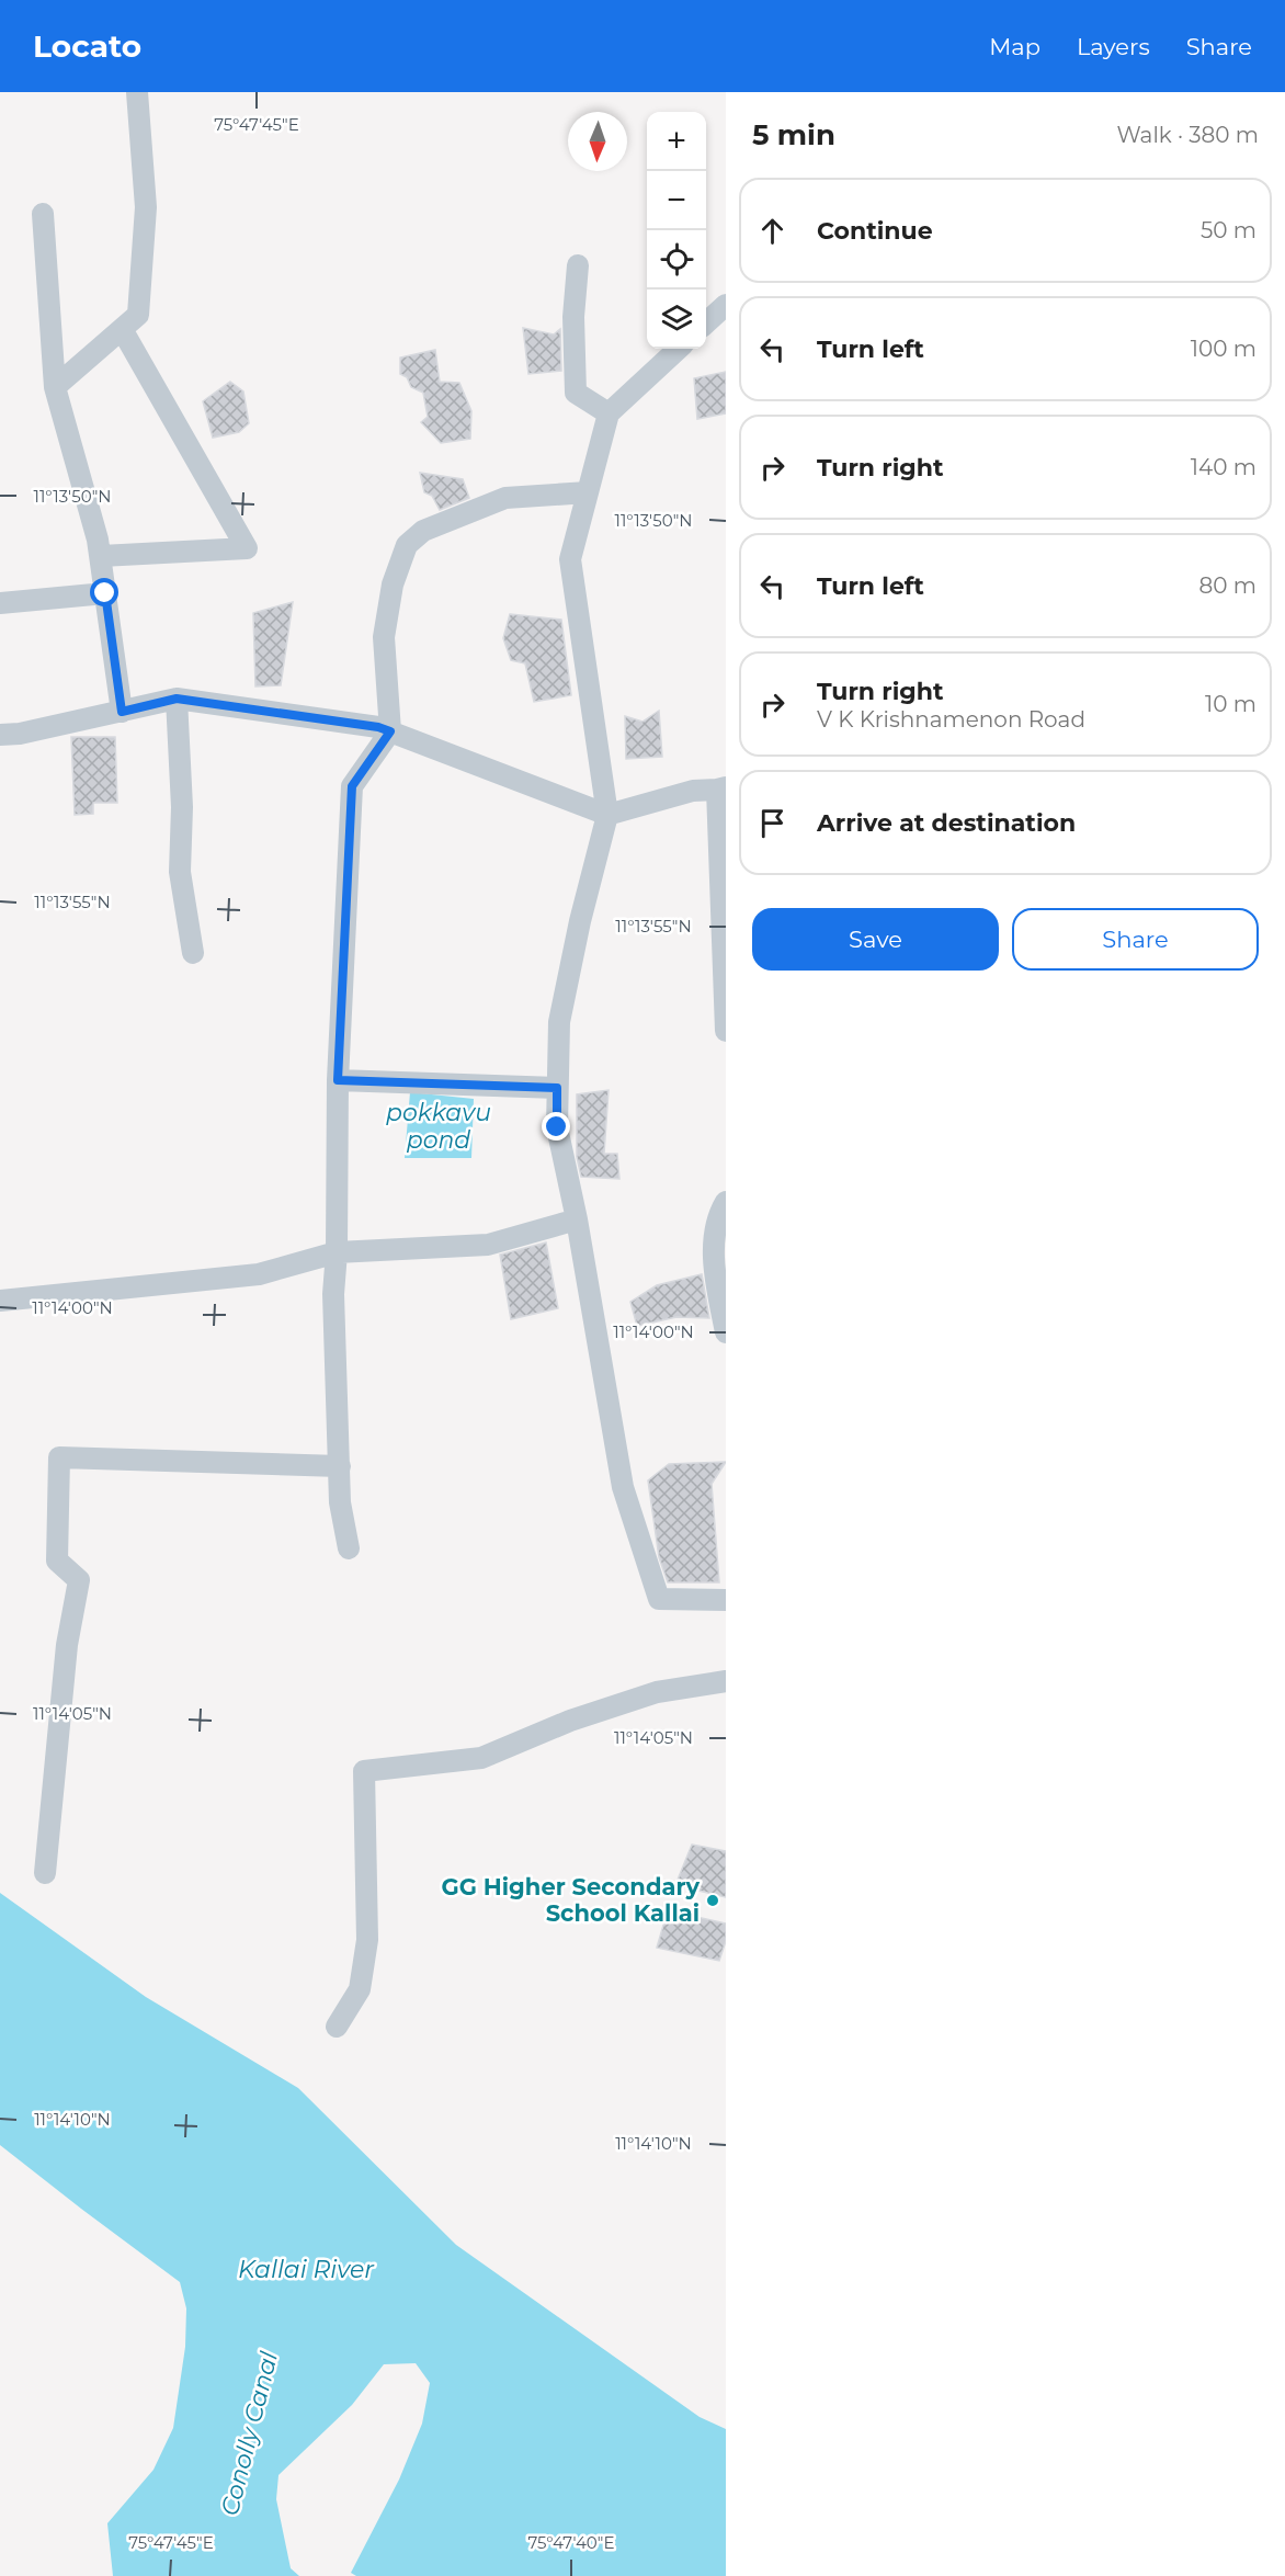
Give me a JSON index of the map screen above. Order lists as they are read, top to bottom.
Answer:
{
  "water": ["pokkavu pond", "Kallai River", "Conolly Canal"],
  "places": ["GG Higher Secondary School Kallai"],
  "north": "bottom",
  "page": {
    "header": "Locato",
    "nav": ["Map", "Layers", "Share"],
    "heading": ["5 min", "Walk · 380 m"],
    "map_buttons": ["+", "−"],
    "list": [
      ["Continue", "50 m"],
      ["Turn left", "100 m"],
      ["Turn right", "140 m"],
      ["Turn left", "80 m"],
      ["Turn right", "V K Krishnamenon Road", "10 m"],
      "Arrive at destination"
    ],
    "buttons": ["Save", "Share"]
  },
  "coordinates": [
    "75°47'45\"E",
    "11°13'50\"N",
    "11°13'55\"N",
    "11°14'00\"N",
    "11°14'05\"N",
    "11°14'10\"N",
    "75°47'40\"E"
  ]
}
